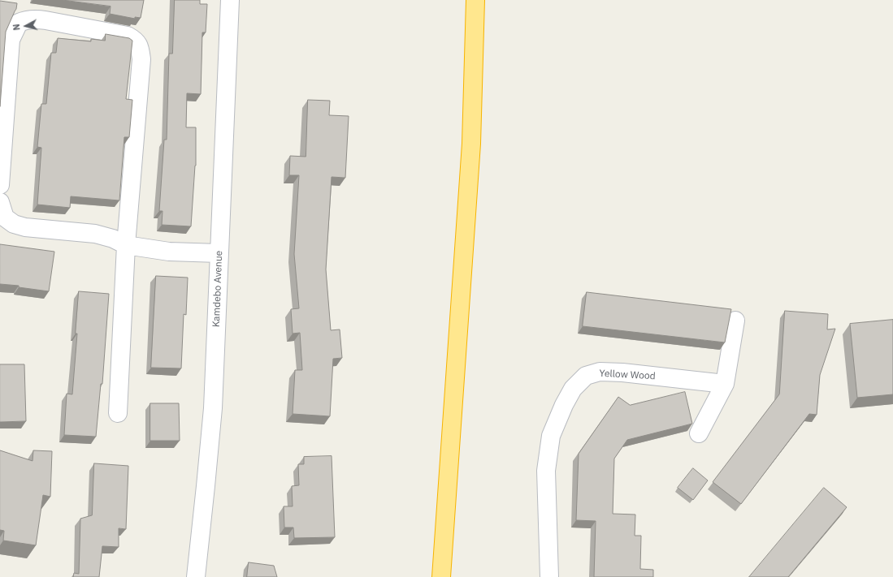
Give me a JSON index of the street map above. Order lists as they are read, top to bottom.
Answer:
{
  "streets": {
    "street": ["Kamdebo Avenue", "Yellow Wood"]
  },
  "north": "left"
}
